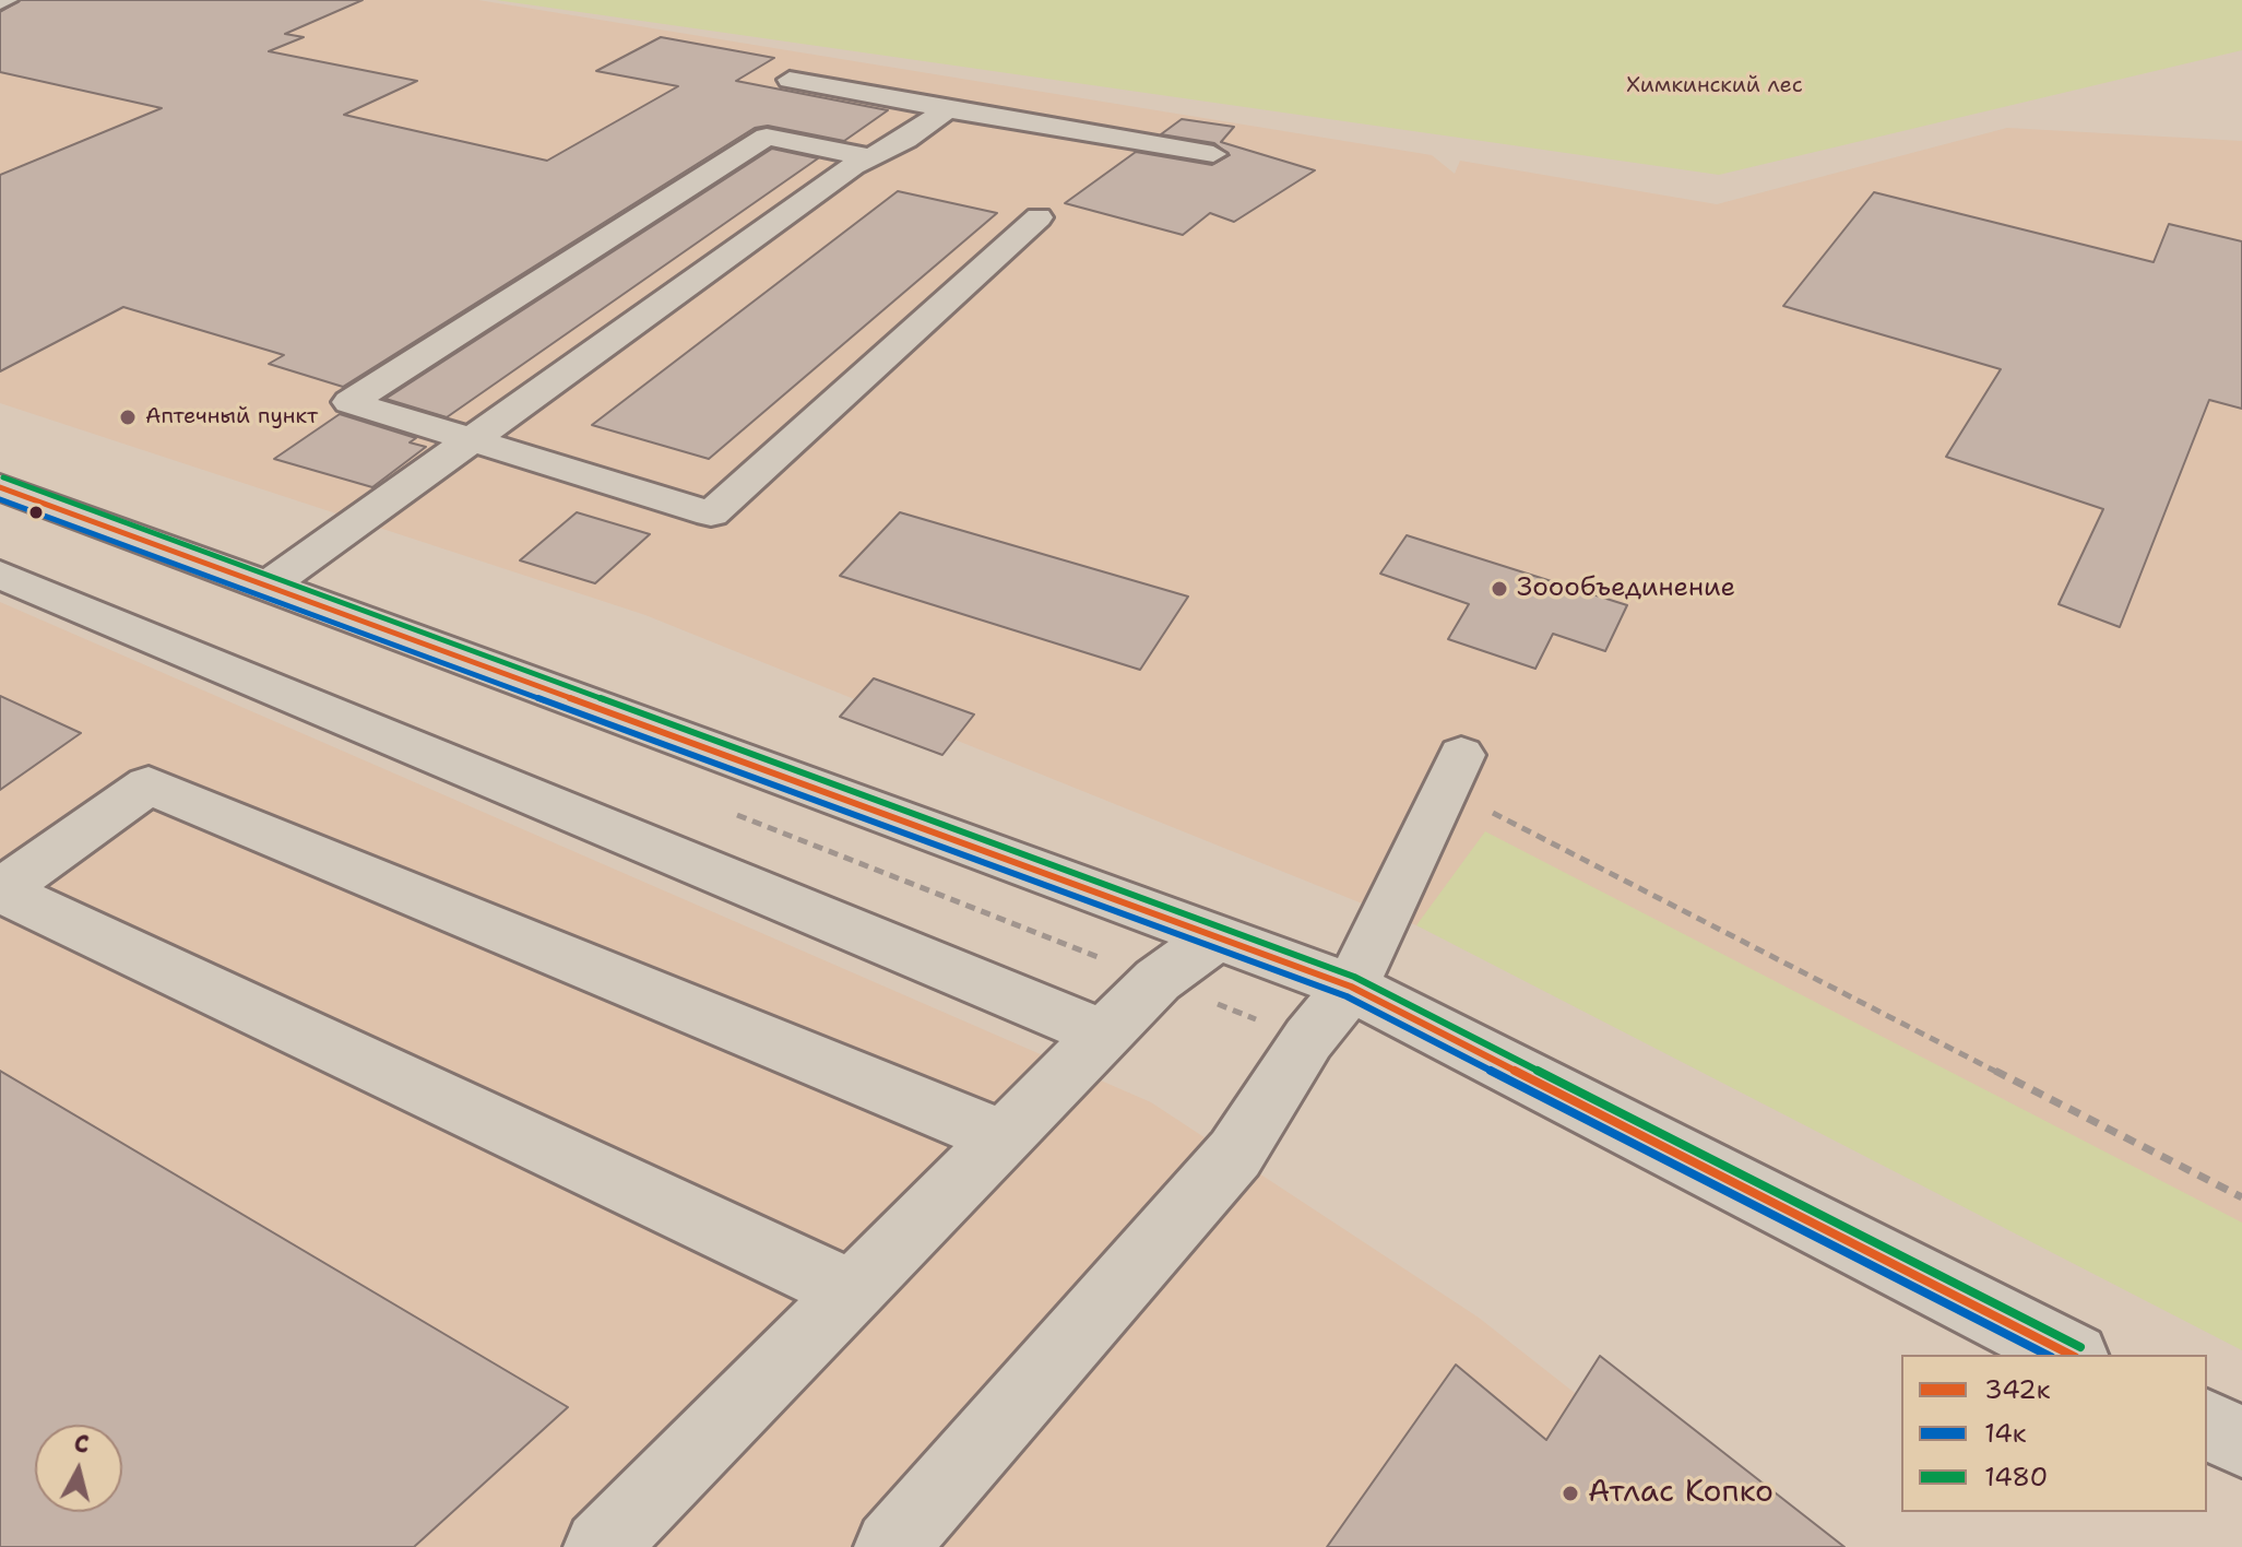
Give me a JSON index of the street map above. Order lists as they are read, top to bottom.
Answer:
{
  "parks": ["Химкинский лес"],
  "places": ["Аптечный пункт", "Зоообъединение", "Атлас Копко"],
  "lines": ["transit line 1480", "transit line 342к", "transit line 14к"],
  "legend": ["342к", "14к", "1480"],
  "north": "top"
}
